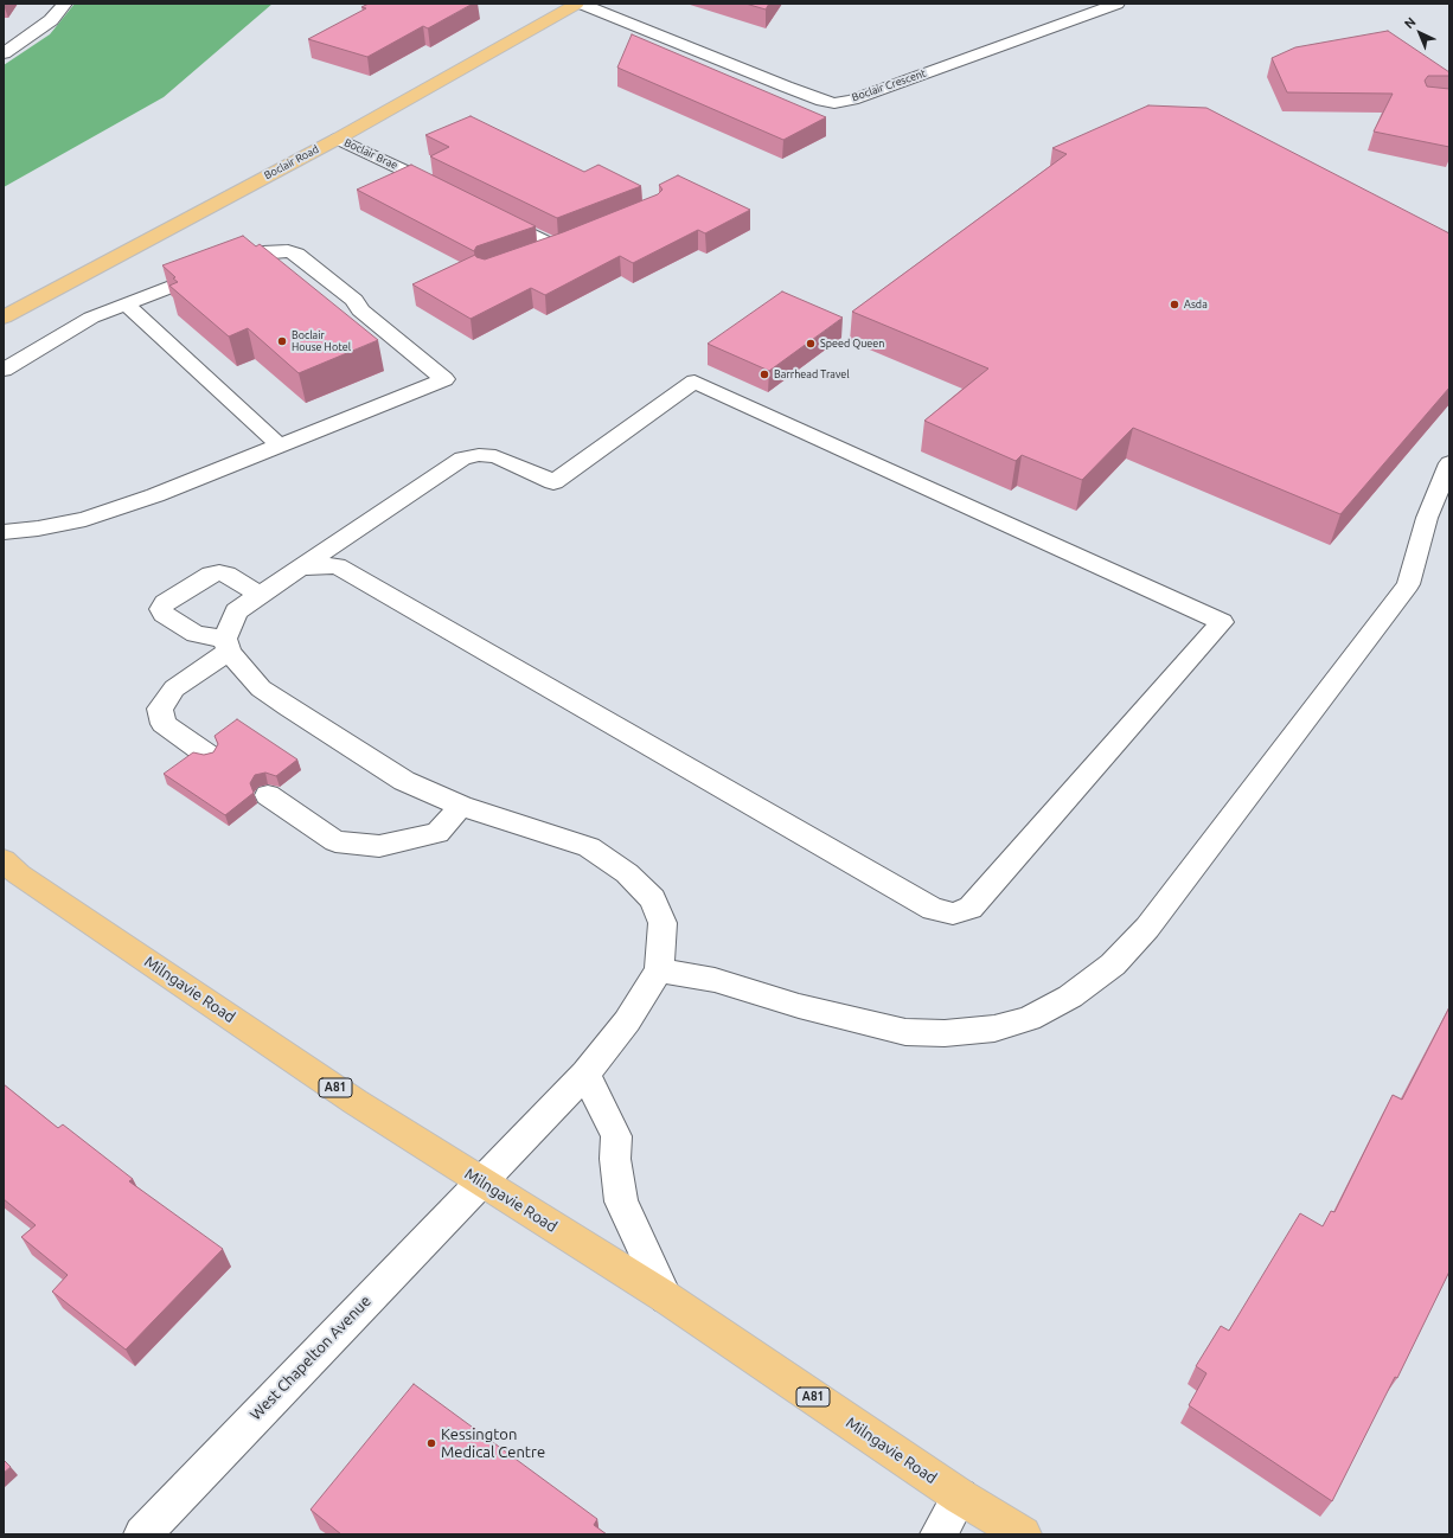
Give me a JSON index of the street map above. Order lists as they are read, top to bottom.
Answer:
{
  "streets": {
    "main road": ["Boclair Road", "Milngavie Road", "A81"],
    "street": ["Boclair Crescent", "Boclair Brae", "West Chapelton Avenue"]
  },
  "crossings": [
    ["Boclair Brae", "Boclair Road"],
    ["Milngavie Road", "West Chapelton Avenue"]
  ],
  "places": [
    "Asda",
    "Boclair House Hotel",
    "Speed Queen",
    "Barrhead Travel",
    "Kessington Medical Centre"
  ],
  "north": "top left"
}
